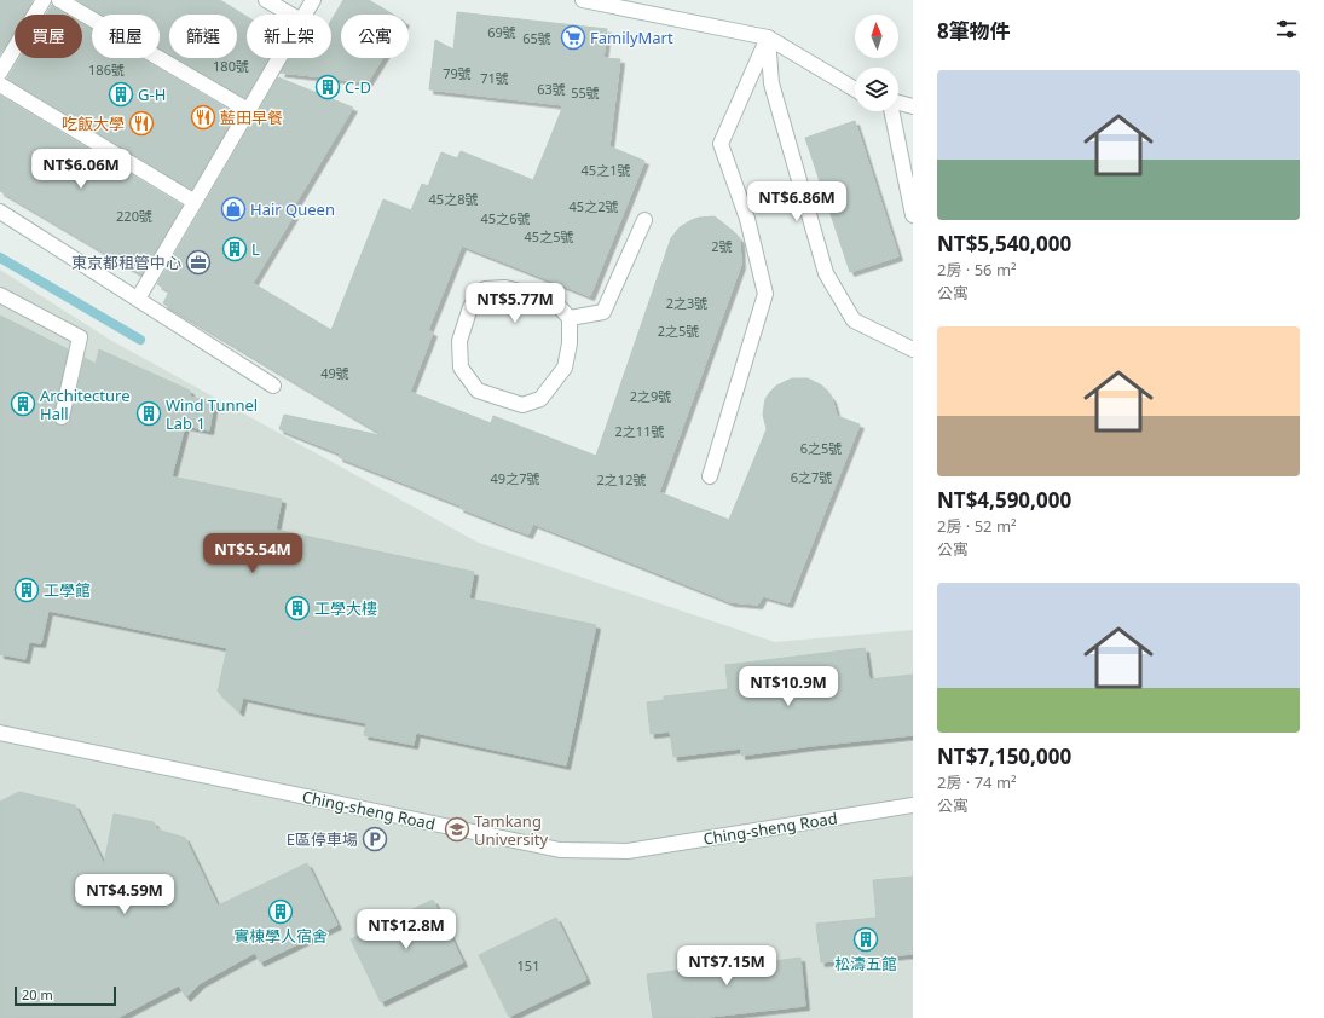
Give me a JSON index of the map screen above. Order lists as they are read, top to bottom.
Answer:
{
  "streets": {
    "street": ["Ching-sheng Road"]
  },
  "places": {
    "supermarket": ["FamilyMart"],
    "building": [
      "C-D",
      "G-H",
      "L",
      "Architecture Hall",
      "Wind Tunnel Lab 1",
      "工學館",
      "工學大樓",
      "實棟學人宿舍",
      "松濤五館"
    ],
    "restaurant": ["藍田早餐", "吃飯大學"],
    "shop": ["Hair Queen"],
    "office": ["東京都租管中心"],
    "school or university": ["Tamkang University"],
    "parking": ["E區停車場"]
  },
  "house_numbers": [
    "69號",
    "65號",
    "180號",
    "186號",
    "79號",
    "71號",
    "63號",
    "55號",
    "45之1號",
    "45之8號",
    "45之2號",
    "220號",
    "45之6號",
    "45之5號",
    "2號",
    "2之3號",
    "2之5號",
    "49號",
    "2之9號",
    "2之11號",
    "6之5號",
    "6之7號",
    "49之7號",
    "2之12號",
    "151"
  ],
  "scale_bar": "20 m",
  "north": "top",
  "page": {
    "heading": "8筆物件",
    "chip": [
      "買屋",
      "租屋",
      "篩選",
      "新上架",
      "公寓"
    ],
    "list": [
      {
        "name": "NT$5,540,000",
        "note": "2房 · 56 m² · 公寓"
      },
      {
        "name": "NT$4,590,000",
        "note": "2房 · 52 m² · 公寓"
      },
      {
        "name": "NT$7,150,000",
        "note": "2房 · 74 m² · 公寓"
      }
    ],
    "price": [
      "NT$6.06M",
      "NT$6.86M",
      "NT$5.77M",
      "NT$5.54M",
      "NT$10.9M",
      "NT$4.59M",
      "NT$12.8M",
      "NT$7.15M"
    ],
    "scale": "20 m"
  }
}
